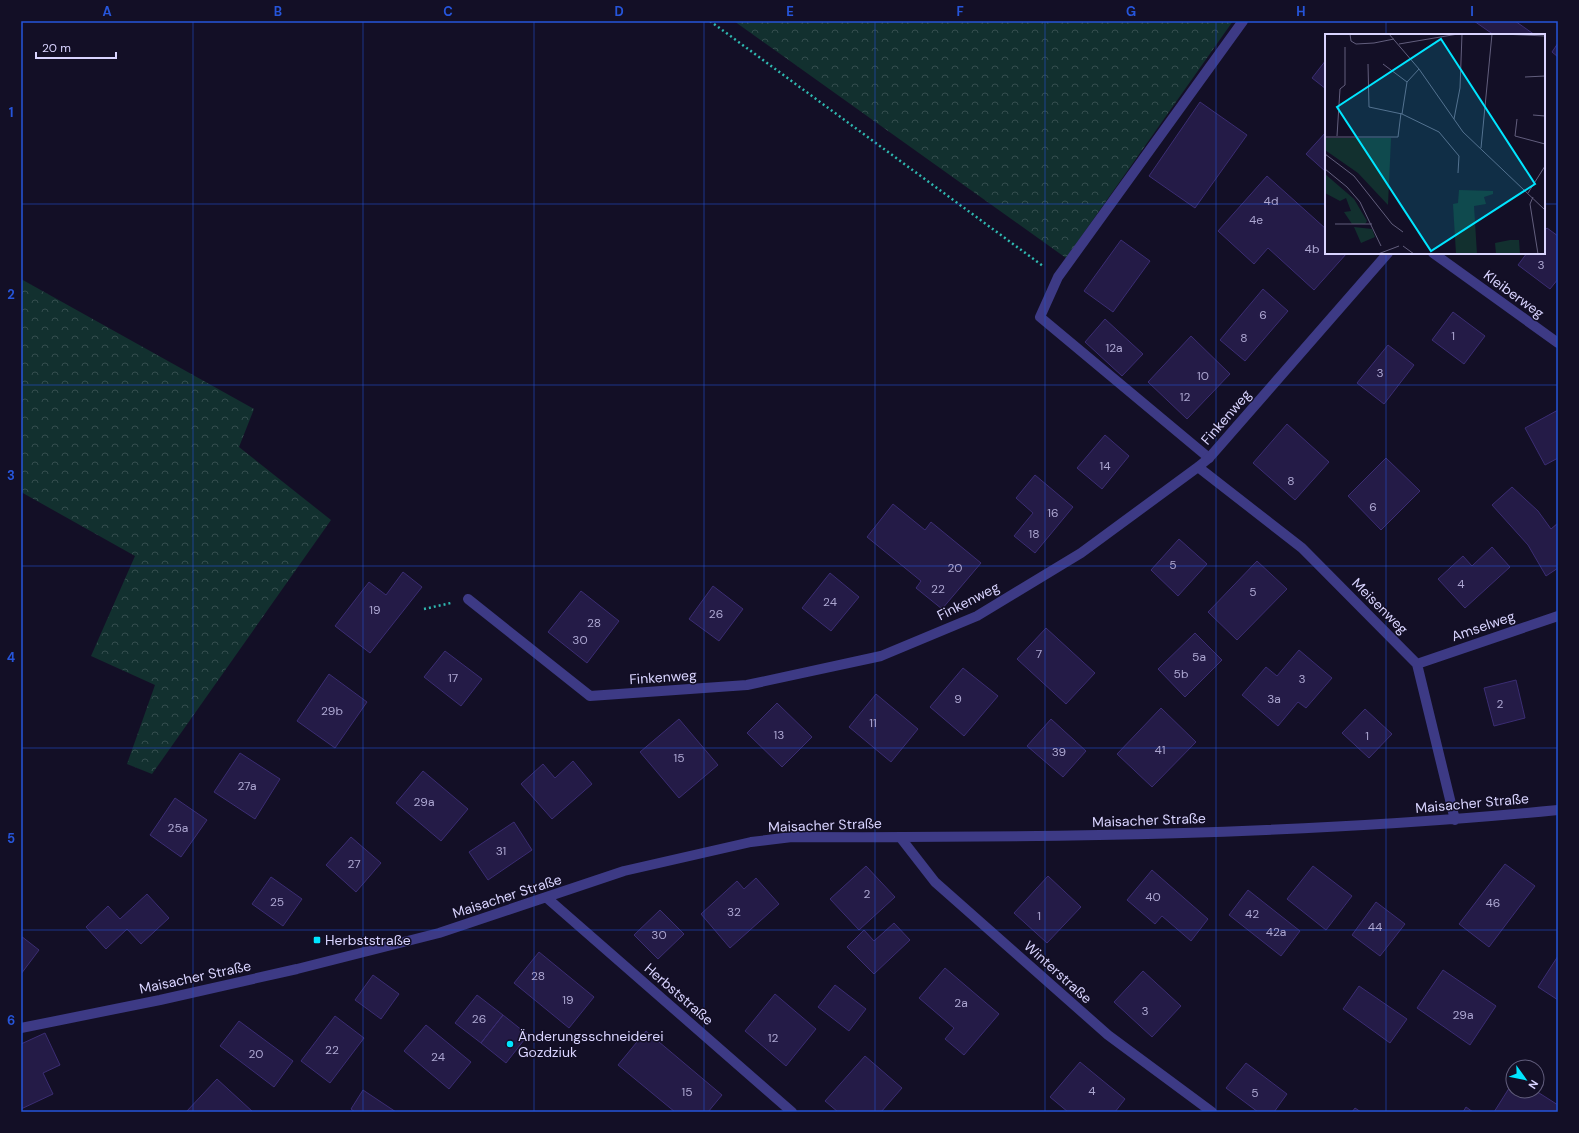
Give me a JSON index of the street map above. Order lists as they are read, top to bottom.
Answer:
{
  "streets": {
    "street": [
      "Kleiberweg",
      "Finkenweg",
      "Meisenweg",
      "Amselweg",
      "Maisacher Straße",
      "Winterstraße",
      "Herbststraße"
    ]
  },
  "crossings": [
    ["Finkenweg", "Meisenweg"],
    ["Meisenweg", "Amselweg"],
    ["Maisacher Straße", "Winterstraße"],
    ["Maisacher Straße", "Herbststraße"]
  ],
  "places": {
    "transit": ["Herbststraße"],
    "other": ["Änderungsschneiderei Gozdziuk"]
  },
  "house_numbers": [
    "4d",
    "4e",
    "4b",
    "3",
    "6",
    "1",
    "8",
    "12a",
    "3",
    "10",
    "12",
    "14",
    "8",
    "6",
    "16",
    "18",
    "5",
    "20",
    "4",
    "22",
    "5",
    "24",
    "19",
    "26",
    "28",
    "30",
    "7",
    "5a",
    "5b",
    "17",
    "3",
    "9",
    "3a",
    "2",
    "29b",
    "11",
    "13",
    "1",
    "41",
    "39",
    "15",
    "27a",
    "29a",
    "25a",
    "31",
    "27",
    "2",
    "40",
    "25",
    "46",
    "32",
    "42",
    "1",
    "44",
    "42a",
    "30",
    "28",
    "19",
    "2a",
    "3",
    "29a",
    "26",
    "12",
    "22",
    "20",
    "24",
    "4",
    "15",
    "5"
  ],
  "scale_bar": "20 m",
  "north": "bottom right",
  "grid": {
    "columns": [
      "A",
      "B",
      "C",
      "D",
      "E",
      "F",
      "G",
      "H",
      "I"
    ],
    "rows": [
      "1",
      "2",
      "3",
      "4",
      "5",
      "6"
    ]
  }
}
